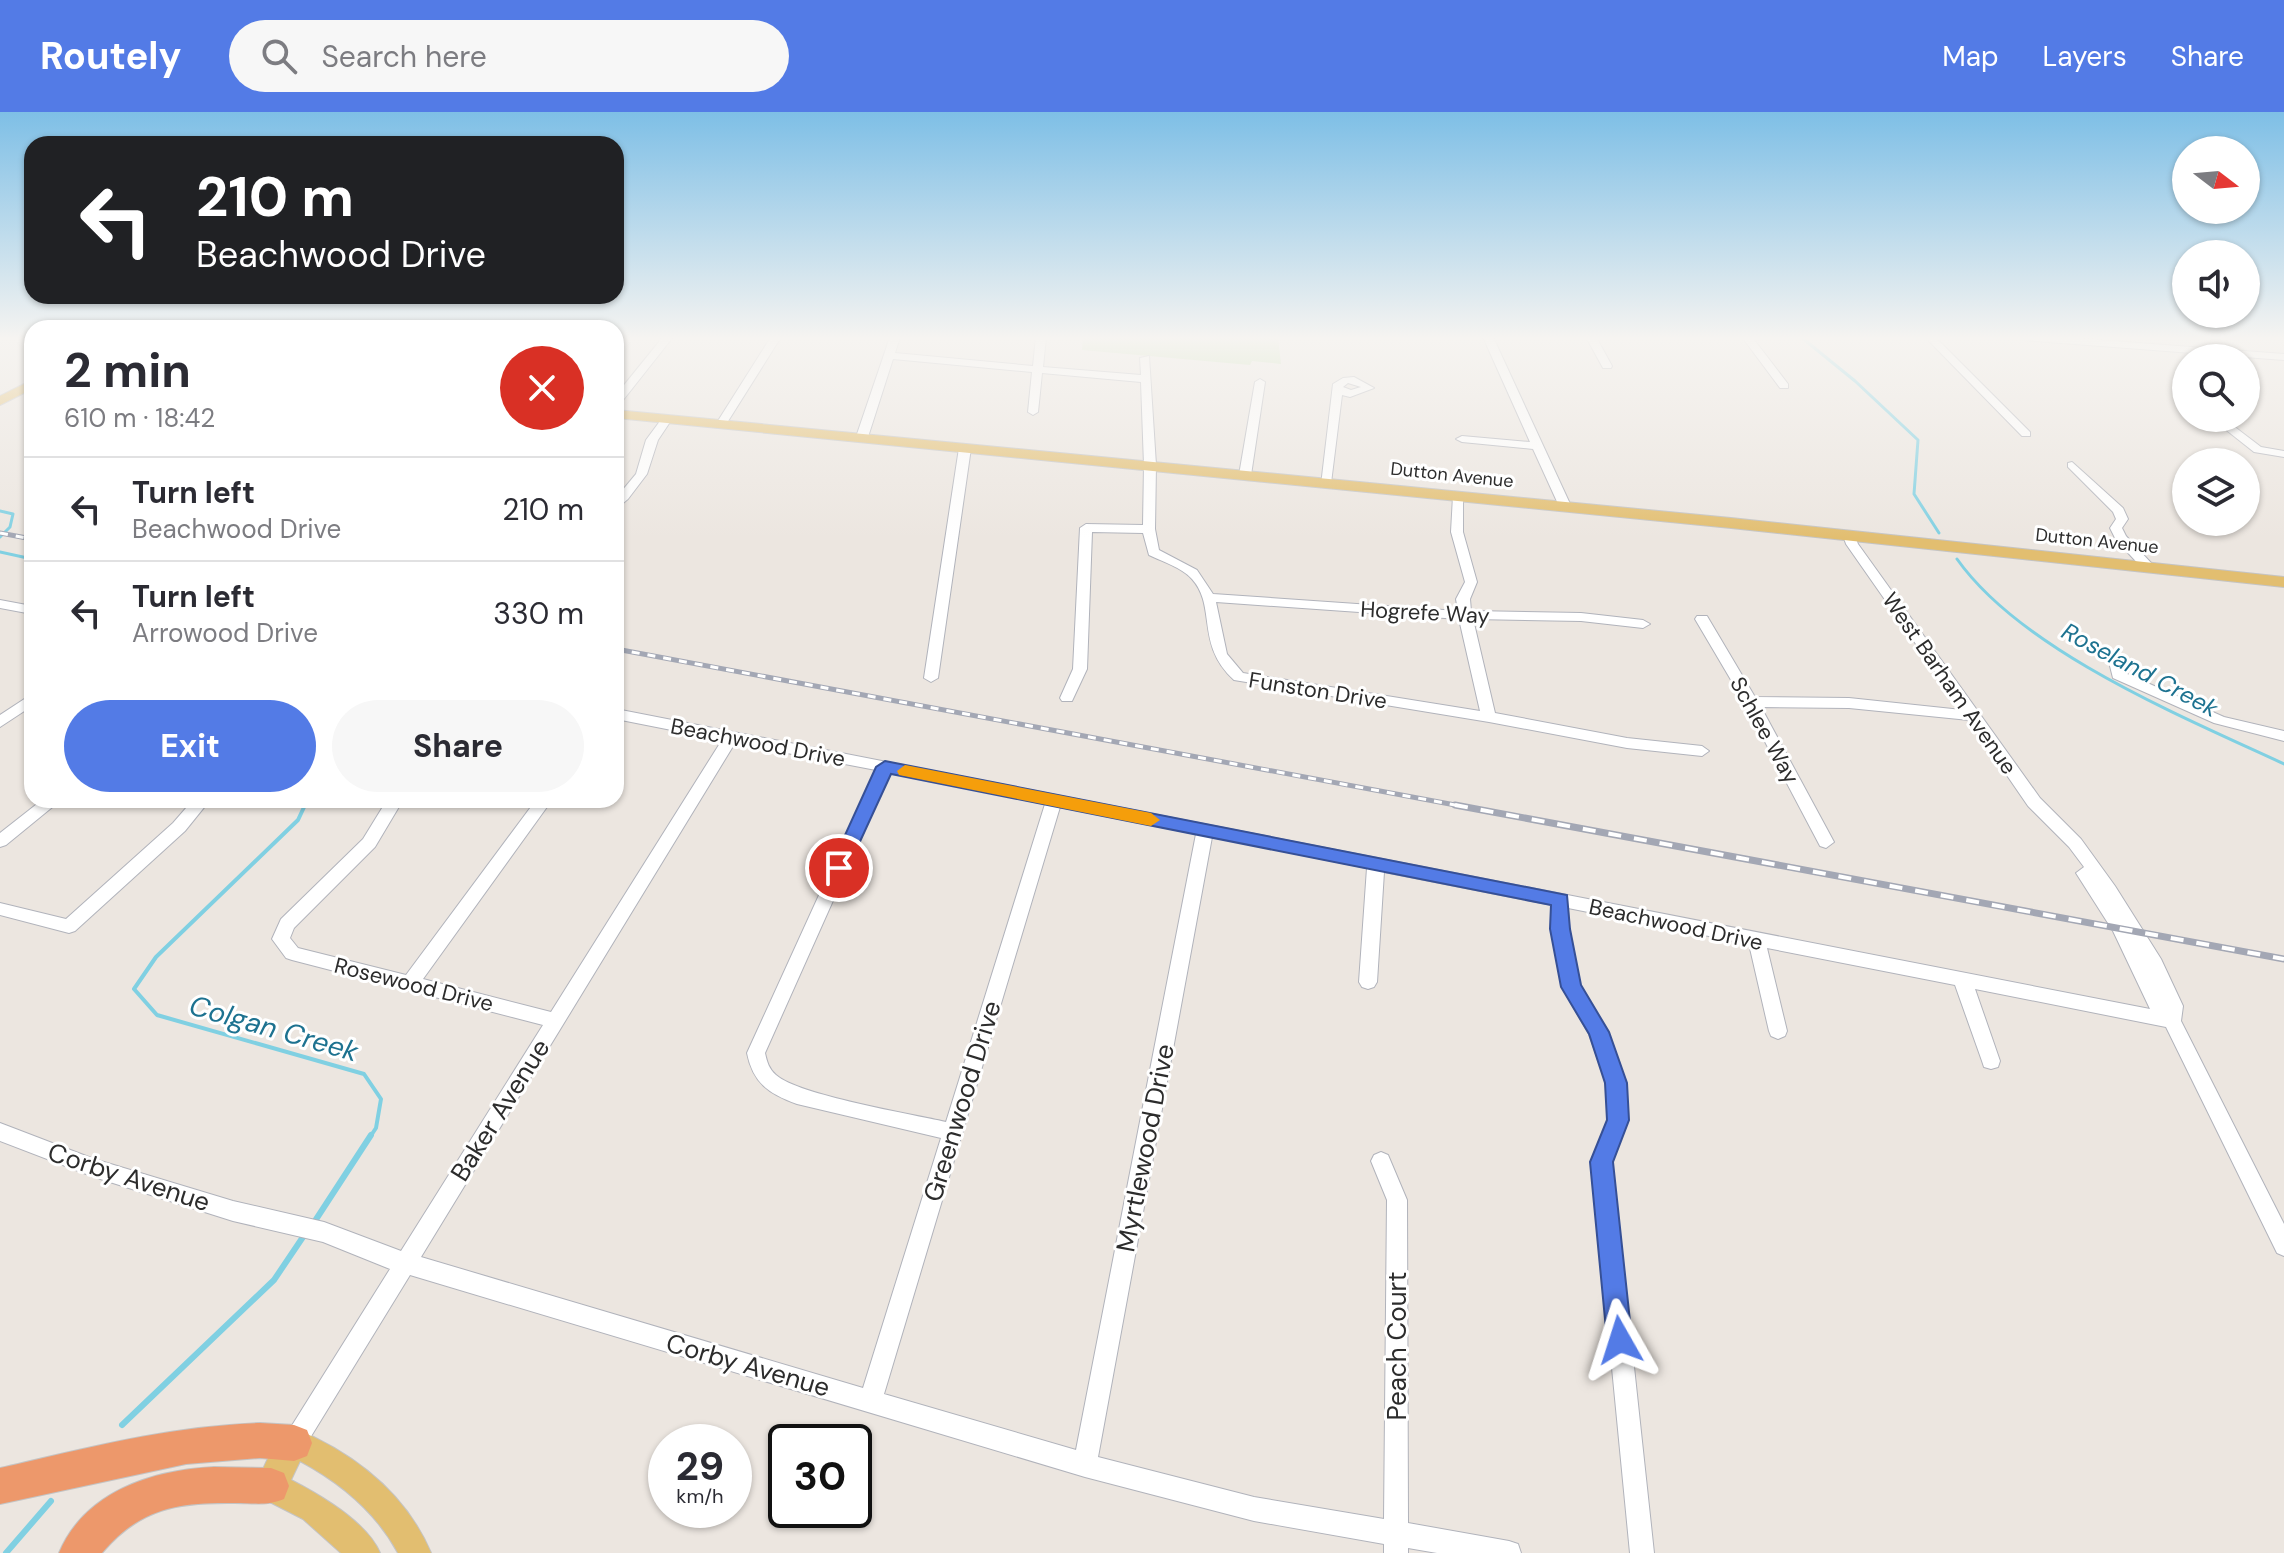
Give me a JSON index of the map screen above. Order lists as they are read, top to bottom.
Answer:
{
  "streets": {
    "main road": ["Dutton Avenue", "Baker Avenue"],
    "street": [
      "Hogrefe Way",
      "West Barham Avenue",
      "Funston Drive",
      "Schlee Way",
      "Beachwood Drive",
      "Rosewood Drive",
      "Greenwood Drive",
      "Myrtlewood Drive",
      "Corby Avenue",
      "Peach Court"
    ]
  },
  "crossings": [
    ["Dutton Avenue", "West Barham Avenue"],
    ["Hogrefe Way", "Funston Drive"],
    ["West Barham Avenue", "Beachwood Drive"],
    ["Beachwood Drive", "Greenwood Drive"],
    ["Beachwood Drive", "Baker Avenue"],
    ["Beachwood Drive", "Myrtlewood Drive"],
    ["Rosewood Drive", "Baker Avenue"],
    ["Greenwood Drive", "Corby Avenue"],
    ["Baker Avenue", "Corby Avenue"],
    ["Myrtlewood Drive", "Corby Avenue"],
    ["Corby Avenue", "Peach Court"]
  ],
  "water": ["Roseland Creek", "Colgan Creek"],
  "north": "right",
  "page": {
    "header": "Routely",
    "search": "Search here",
    "nav": ["Map", "Layers", "Share"],
    "turn": ["210 m", "Beachwood Drive"],
    "heading": ["2 min", "610 m · 18:42"],
    "list": [
      {
        "name": "Turn left",
        "note": "Beachwood Drive",
        "value": "210 m"
      },
      {
        "name": "Turn left",
        "note": "Arrowood Drive",
        "value": "330 m"
      }
    ],
    "buttons": ["Exit", "Share"],
    "speed": "29 km/h",
    "limit": "30"
  }
}
